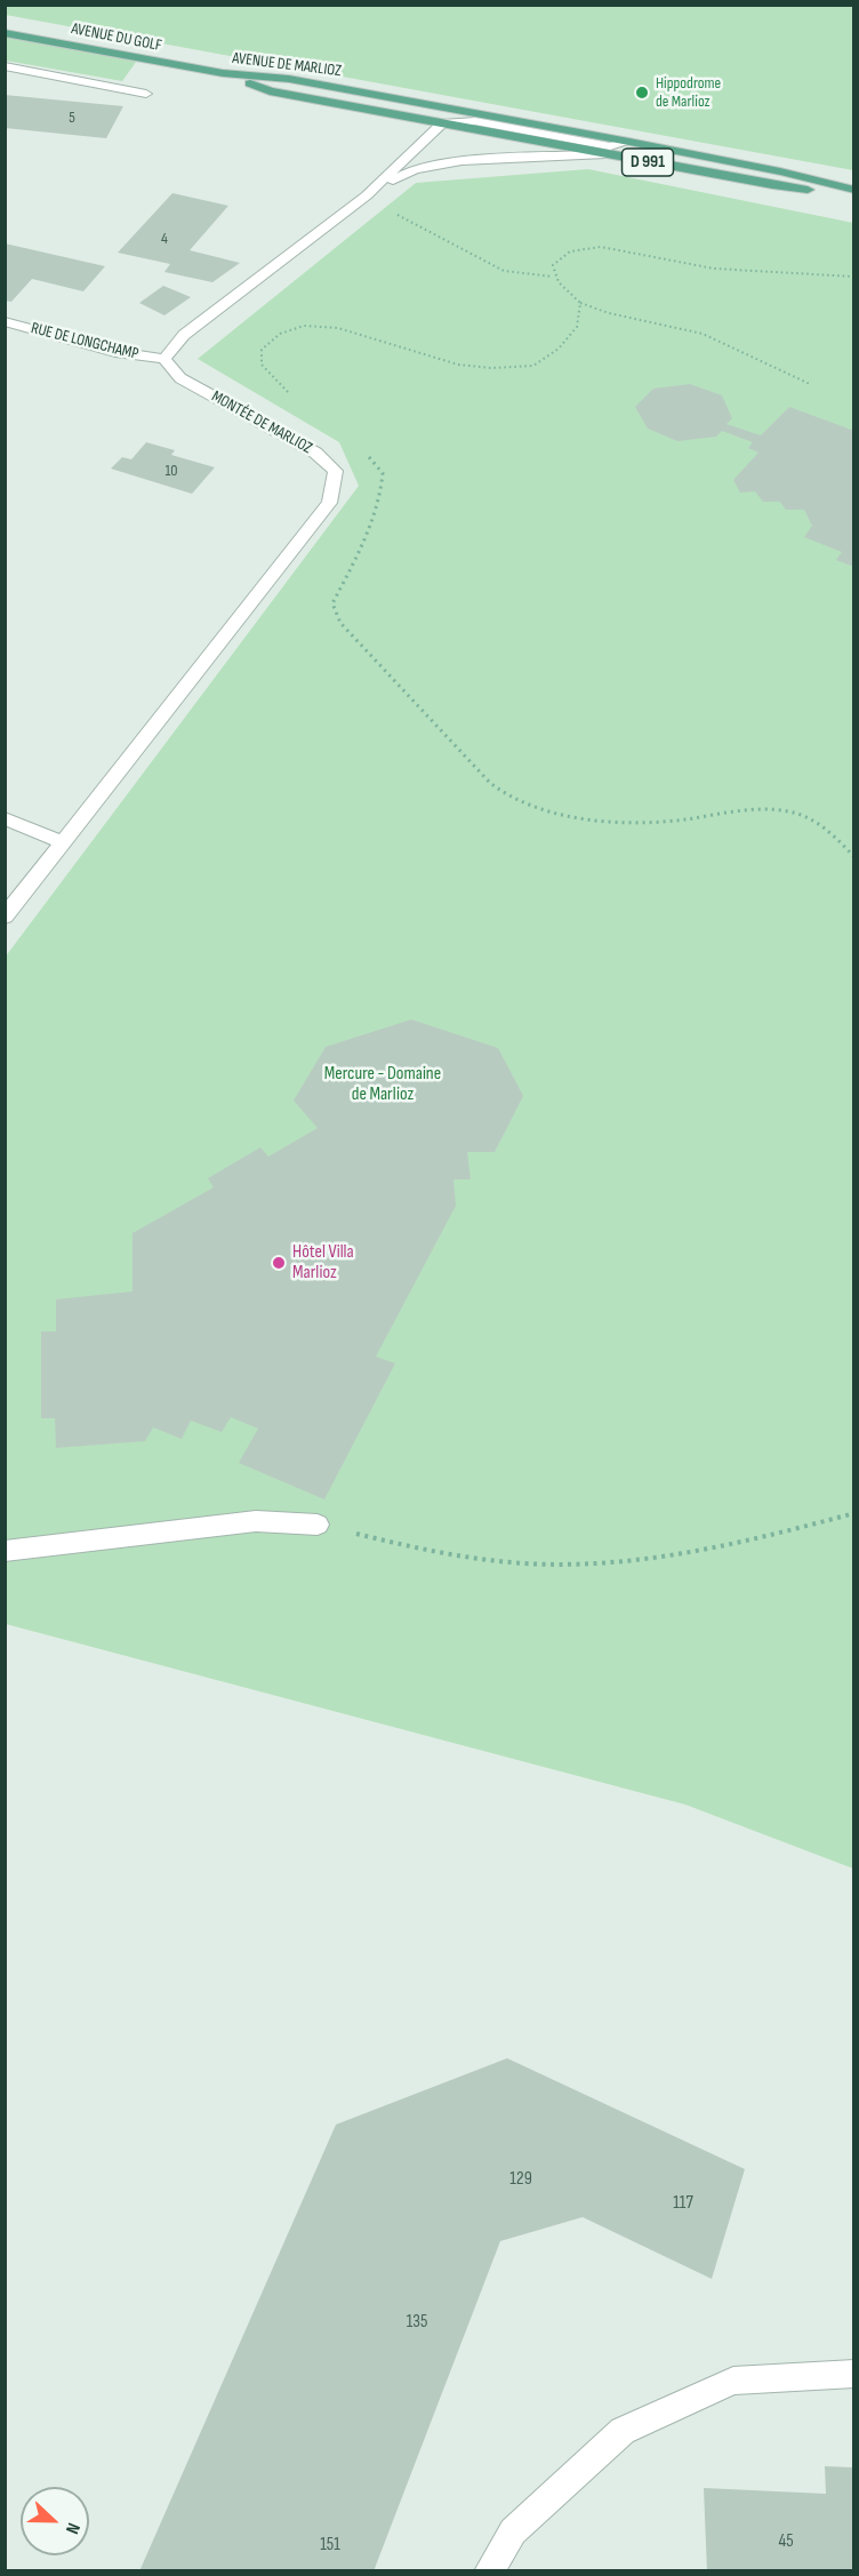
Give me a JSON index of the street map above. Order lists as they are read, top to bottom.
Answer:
{
  "streets": {
    "main road": ["AVENUE DU GOLF", "AVENUE DE MARLIOZ", "D 991"],
    "street": ["RUE DE LONGCHAMP", "MONTÉE DE MARLIOZ"]
  },
  "crossings": [
    ["AVENUE DU GOLF", "AVENUE DE MARLIOZ"],
    ["RUE DE LONGCHAMP", "MONTÉE DE MARLIOZ"]
  ],
  "parks": ["Mercure - Domaine de Marlioz"],
  "places": ["Hippodrome de Marlioz", "Hôtel Villa Marlioz"],
  "house_numbers": [
    "5",
    "4",
    "10",
    "129",
    "117",
    "135",
    "45",
    "151"
  ],
  "north": "right"
}
